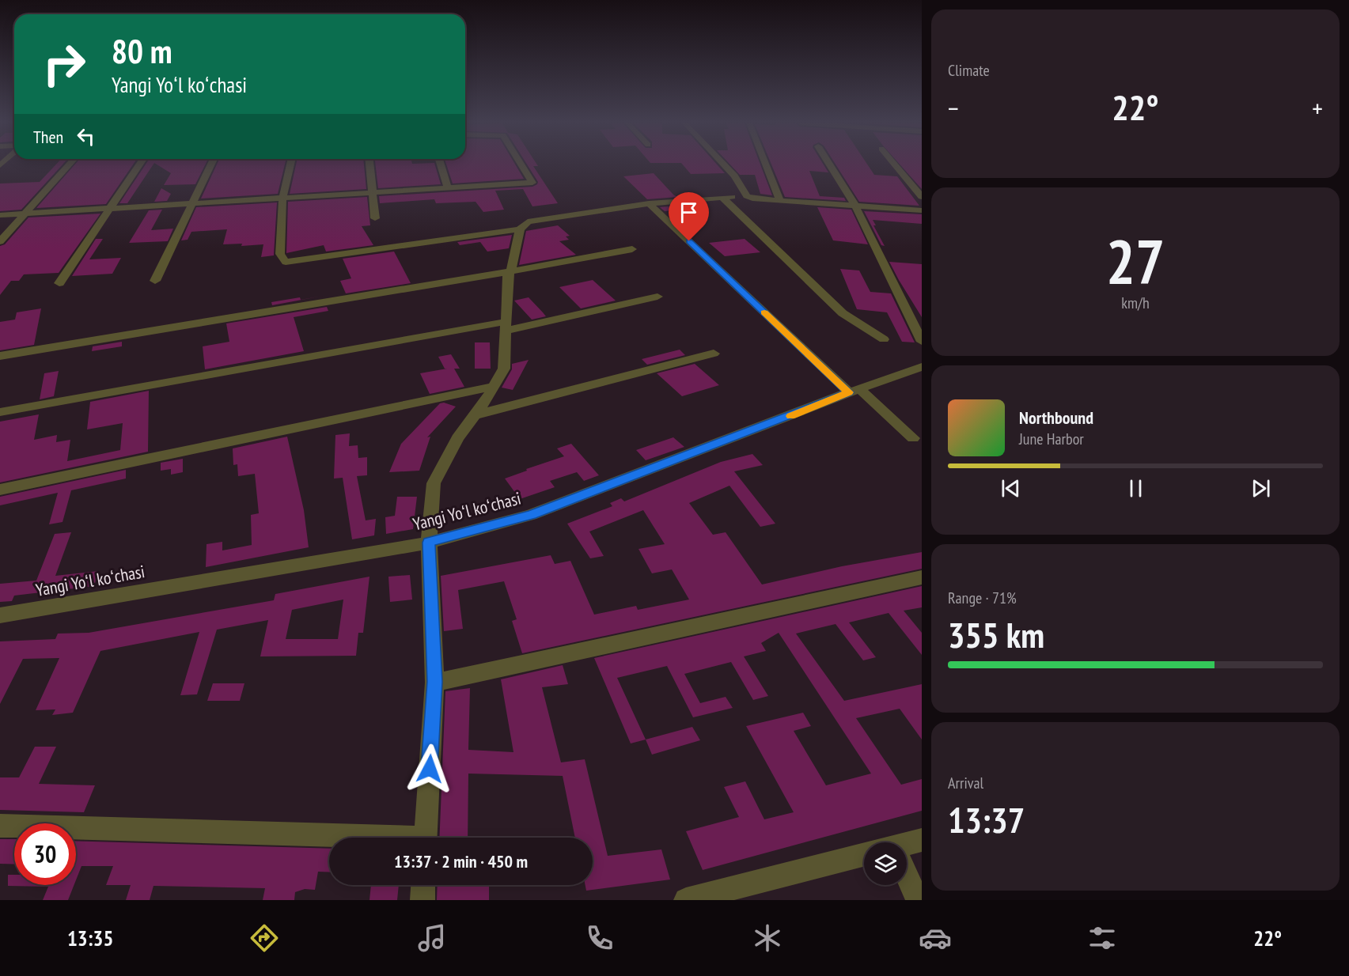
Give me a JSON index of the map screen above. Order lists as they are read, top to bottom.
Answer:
{
  "streets": {
    "street": ["Yangi Yoʻl koʻchasi"]
  },
  "page": {
    "tile": [
      "Climate",
      ["27", "km/h"],
      ["Range · 71%", "355 km"],
      ["Arrival", "13:37"]
    ],
    "turn": ["80 m", "Yangi Yoʻl koʻchasi"],
    "heat": ["−", "22°", "+"],
    "then": "Then",
    "song": ["Northbound", "June Harbor"],
    "limit": "30",
    "trip": "13:37 · 2 min · 450 m",
    "tabs": ["13:35", "22°"]
  }
}
